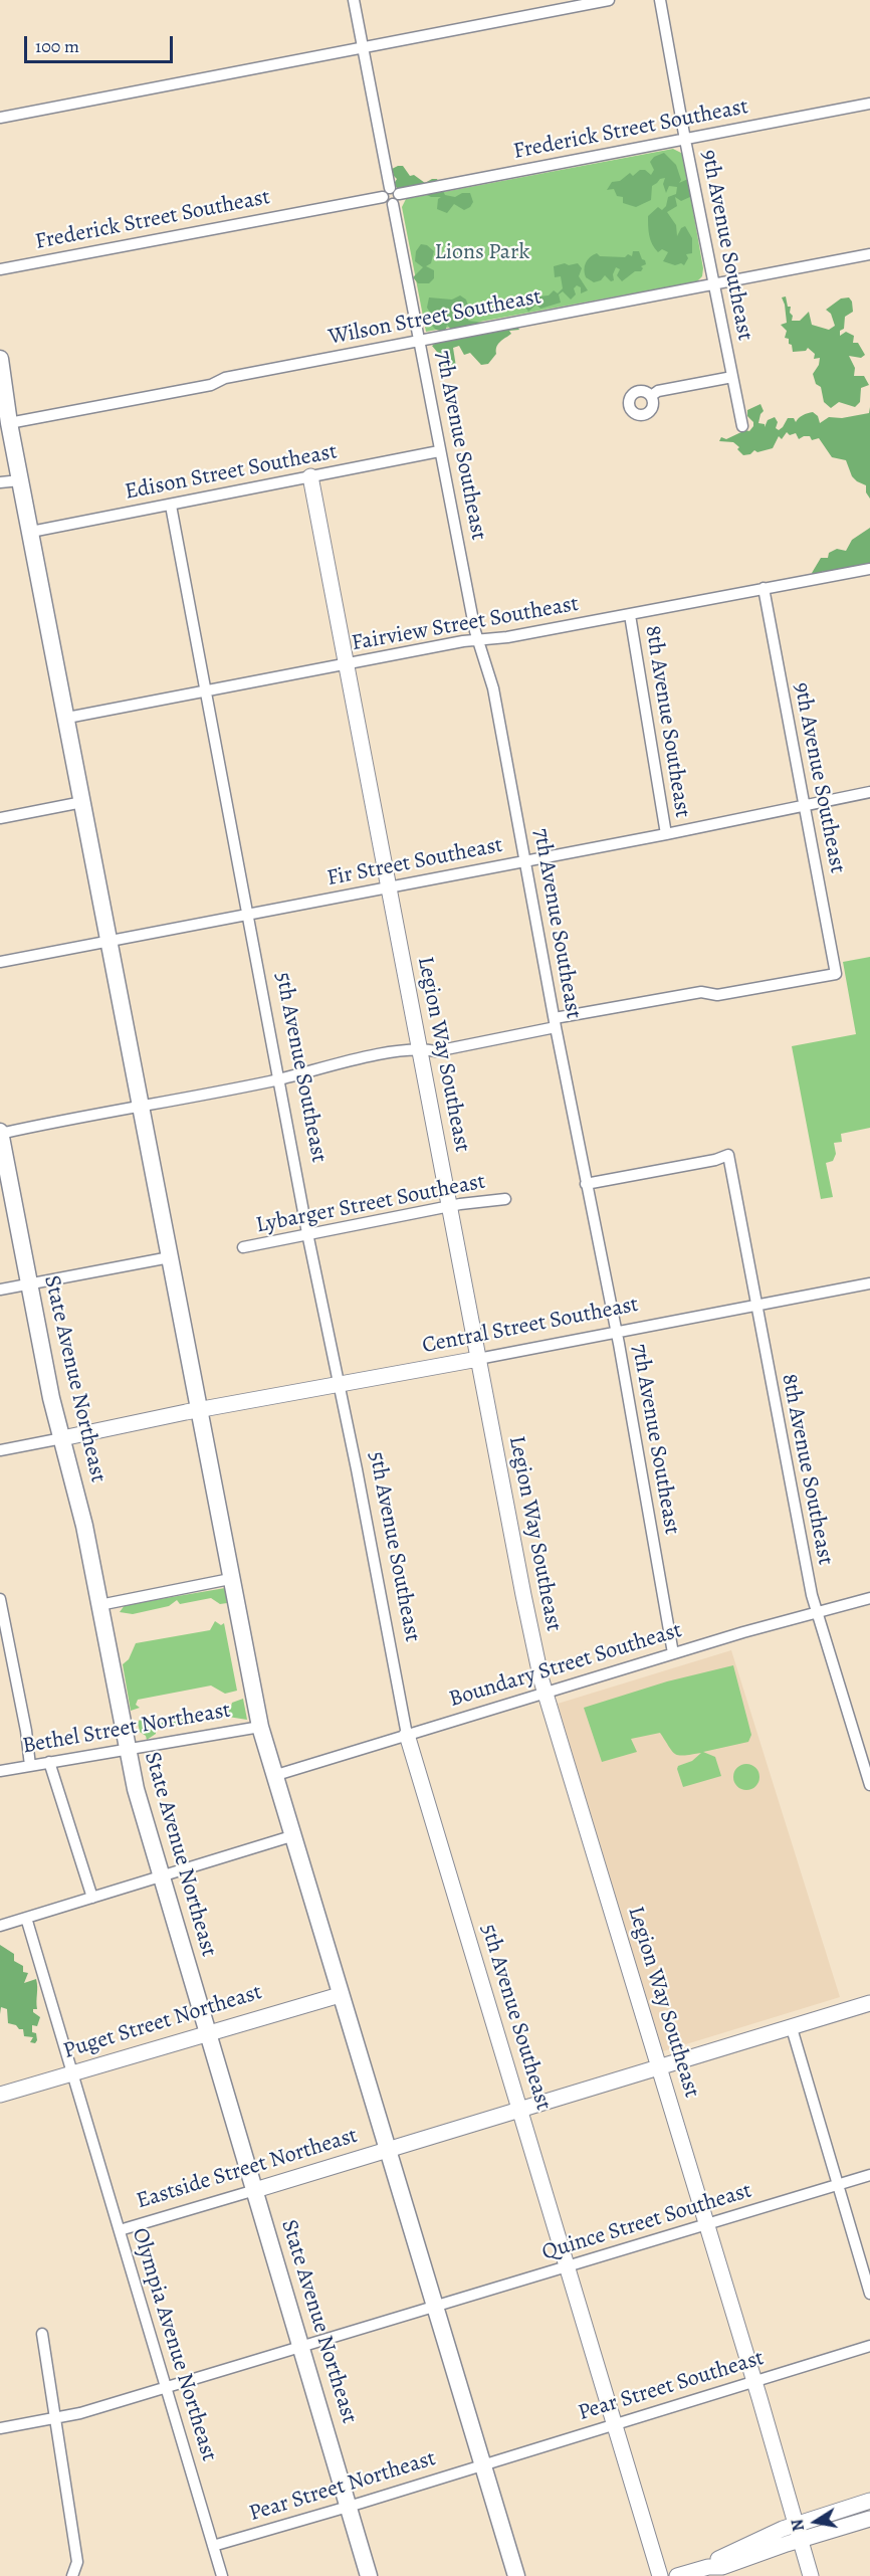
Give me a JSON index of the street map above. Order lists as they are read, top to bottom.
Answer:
{
  "streets": {
    "main road": ["State Avenue Northeast"],
    "street": [
      "Frederick Street Southeast",
      "9th Avenue Southeast",
      "Wilson Street Southeast",
      "7th Avenue Southeast",
      "Edison Street Southeast",
      "Fairview Street Southeast",
      "8th Avenue Southeast",
      "Fir Street Southeast",
      "Legion Way Southeast",
      "5th Avenue Southeast",
      "Lybarger Street Southeast",
      "Central Street Southeast",
      "Boundary Street Southeast",
      "Bethel Street Northeast",
      "Puget Street Northeast",
      "Eastside Street Northeast",
      "Quince Street Southeast",
      "Olympia Avenue Northeast",
      "Pear Street Southeast",
      "Pear Street Northeast"
    ]
  },
  "crossings": [
    ["Frederick Street Southeast", "9th Avenue Southeast"],
    ["Frederick Street Southeast", "7th Avenue Southeast"],
    ["9th Avenue Southeast", "Wilson Street Southeast"],
    ["9th Avenue Southeast", "7th Avenue Southeast"],
    ["9th Avenue Southeast", "Fairview Street Southeast"],
    ["9th Avenue Southeast", "Fir Street Southeast"],
    ["Wilson Street Southeast", "7th Avenue Southeast"],
    ["7th Avenue Southeast", "Edison Street Southeast"],
    ["7th Avenue Southeast", "Fairview Street Southeast"],
    ["7th Avenue Southeast", "8th Avenue Southeast"],
    ["7th Avenue Southeast", "Fir Street Southeast"],
    ["7th Avenue Southeast", "Central Street Southeast"],
    ["7th Avenue Southeast", "Boundary Street Southeast"],
    ["Edison Street Southeast", "Legion Way Southeast"],
    ["Edison Street Southeast", "5th Avenue Southeast"],
    ["Fairview Street Southeast", "8th Avenue Southeast"],
    ["Fairview Street Southeast", "Legion Way Southeast"],
    ["Fairview Street Southeast", "5th Avenue Southeast"],
    ["8th Avenue Southeast", "Fir Street Southeast"],
    ["8th Avenue Southeast", "Central Street Southeast"],
    ["8th Avenue Southeast", "Boundary Street Southeast"],
    ["Fir Street Southeast", "Legion Way Southeast"],
    ["Fir Street Southeast", "5th Avenue Southeast"],
    ["Legion Way Southeast", "Lybarger Street Southeast"],
    ["Legion Way Southeast", "Central Street Southeast"],
    ["Legion Way Southeast", "Boundary Street Southeast"],
    ["Legion Way Southeast", "Eastside Street Northeast"],
    ["Legion Way Southeast", "Quince Street Southeast"],
    ["Legion Way Southeast", "Pear Street Southeast"],
    ["5th Avenue Southeast", "Lybarger Street Southeast"],
    ["5th Avenue Southeast", "Central Street Southeast"],
    ["5th Avenue Southeast", "Boundary Street Southeast"],
    ["5th Avenue Southeast", "Eastside Street Northeast"],
    ["5th Avenue Southeast", "Quince Street Southeast"],
    ["5th Avenue Southeast", "Pear Street Southeast"],
    ["Central Street Southeast", "State Avenue Northeast"],
    ["State Avenue Northeast", "Bethel Street Northeast"],
    ["State Avenue Northeast", "Puget Street Northeast"],
    ["State Avenue Northeast", "Eastside Street Northeast"],
    ["State Avenue Northeast", "Quince Street Southeast"],
    ["State Avenue Northeast", "Pear Street Northeast"],
    ["Puget Street Northeast", "Olympia Avenue Northeast"],
    ["Eastside Street Northeast", "Olympia Avenue Northeast"],
    ["Quince Street Southeast", "Olympia Avenue Northeast"],
    ["Olympia Avenue Northeast", "Pear Street Northeast"],
    ["Pear Street Southeast", "Pear Street Northeast"]
  ],
  "parks": ["Lions Park"],
  "scale_bar": "100 m",
  "north": "left"
}
